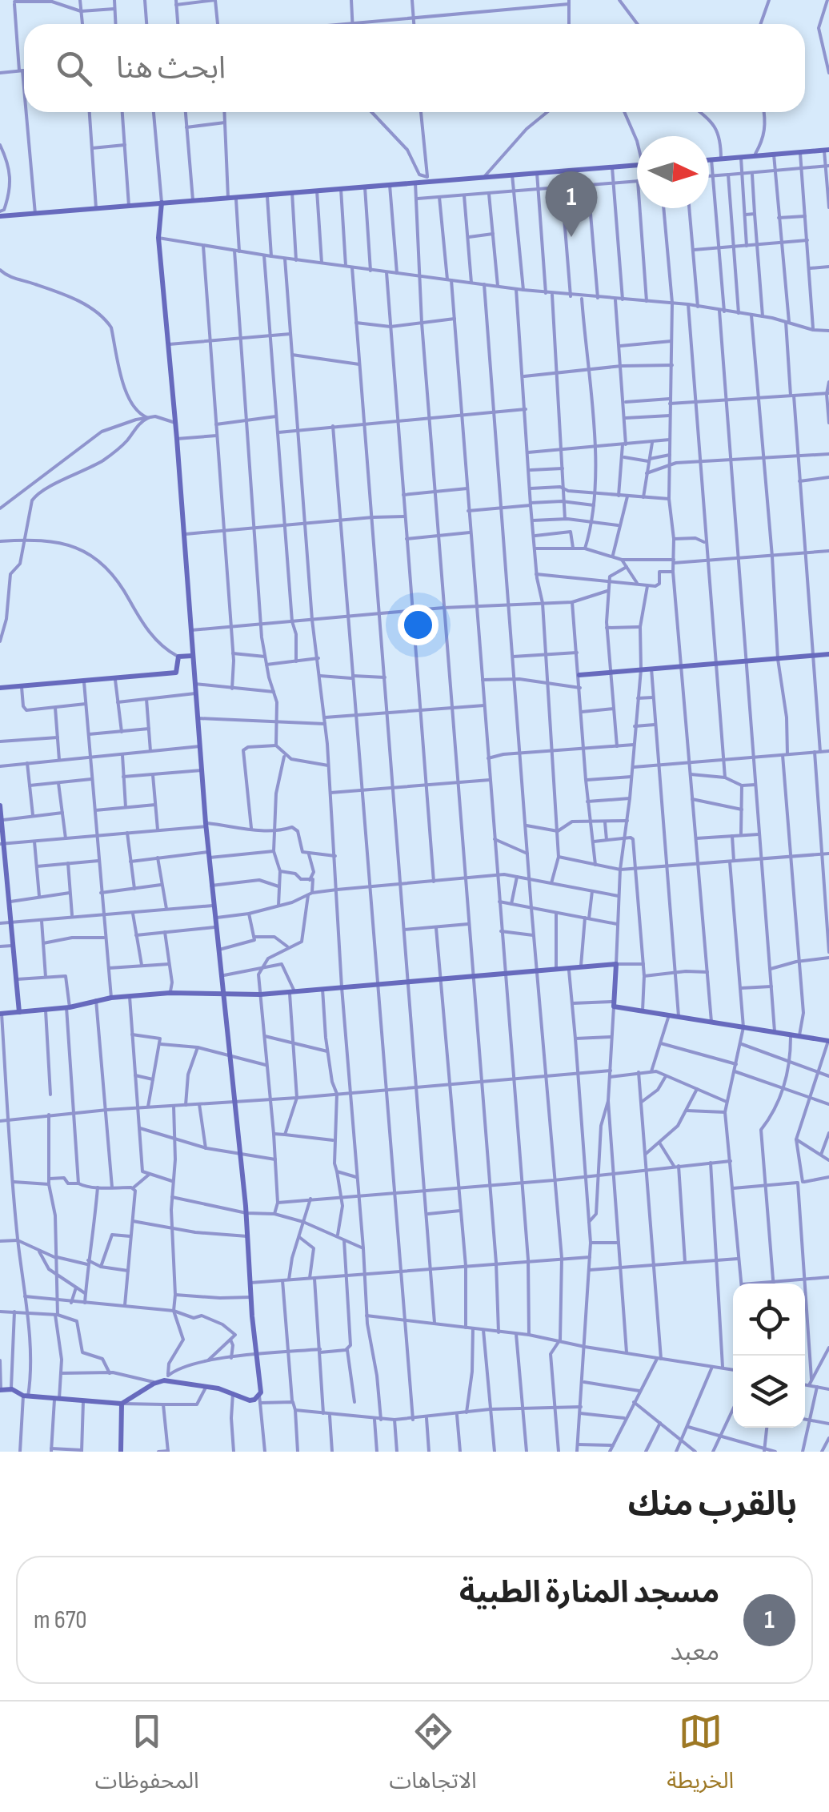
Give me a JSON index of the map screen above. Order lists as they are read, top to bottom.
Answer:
{
  "north": "right",
  "page": {
    "search": "ابحث هنا",
    "pins": "1",
    "heading": "بالقرب منك",
    "list": [
      {
        "mark": "1",
        "name": "مسجد المنارة الطبية",
        "note": "معبد",
        "value": "670 m"
      }
    ],
    "nav": ["الخريطة", "الاتجاهات", "المحفوظات"]
  }
}
